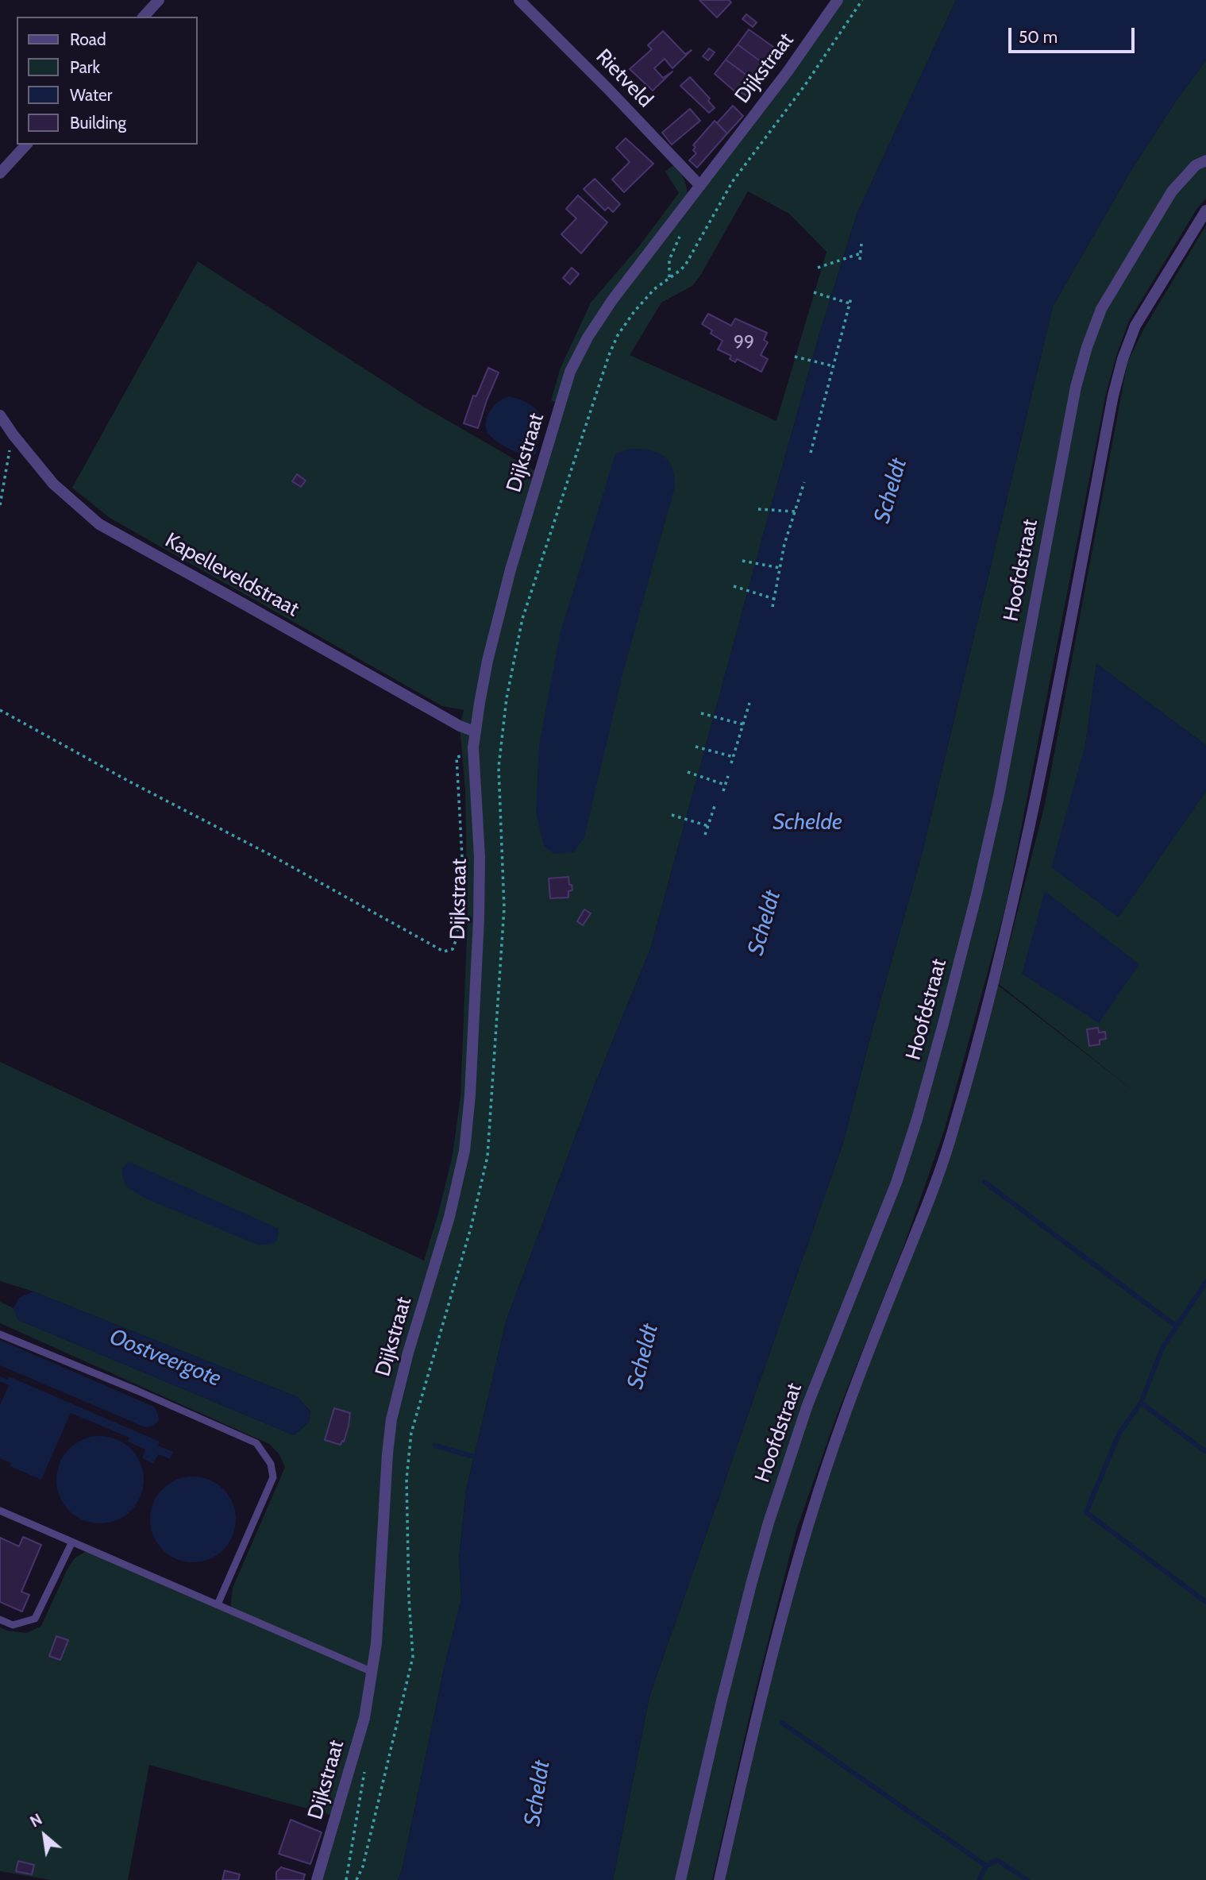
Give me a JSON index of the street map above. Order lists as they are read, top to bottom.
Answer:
{
  "streets": {
    "street": [
      "Dijkstraat",
      "Rietveld",
      "Hoofdstraat",
      "Kapelleveldstraat"
    ]
  },
  "crossings": [
    ["Dijkstraat", "Rietveld"],
    ["Dijkstraat", "Kapelleveldstraat"]
  ],
  "water": ["Scheldt", "Schelde", "Oostveergote"],
  "house_numbers": ["99"],
  "legend": [
    "Road",
    "Park",
    "Water",
    "Building"
  ],
  "scale_bar": "50 m",
  "north": "top left"
}
